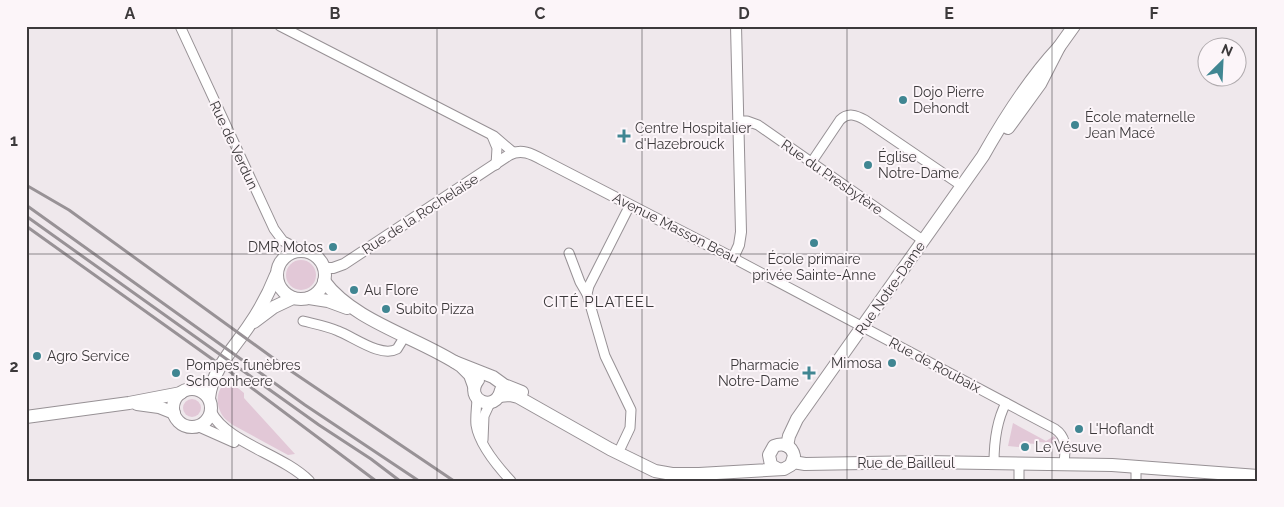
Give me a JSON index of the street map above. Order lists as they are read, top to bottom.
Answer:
{
  "streets": {
    "main road": ["Rue Notre-Dame", "Rue de Bailleul"],
    "street": [
      "Rue de Verdun",
      "Rue du Presbytère",
      "Rue de la Rochelaise",
      "Avenue Masson Beau",
      "Rue de Roubaix"
    ]
  },
  "crossings": [
    ["Rue de Verdun", "Rue de la Rochelaise"],
    ["Rue du Presbytère", "Rue Notre-Dame"],
    ["Rue de la Rochelaise", "Avenue Masson Beau"],
    ["Avenue Masson Beau", "Rue Notre-Dame"],
    ["Avenue Masson Beau", "Rue de Roubaix"],
    ["Rue Notre-Dame", "Rue de Roubaix"],
    ["Rue de Roubaix", "Rue de Bailleul"]
  ],
  "districts": ["CITÉ PLATEEL"],
  "places": {
    "other": [
      "Dojo Pierre Dehondt",
      "École maternelle Jean Macé",
      "Église Notre-Dame",
      "École primaire privée Sainte-Anne",
      "DMR Motos",
      "Au Flore",
      "Subito Pizza",
      "Agro Service",
      "Mimosa",
      "Pompes funèbres Schoonheere",
      "L'Hoflandt",
      "Le Vésuve"
    ],
    "health": ["Centre Hospitalier d'Hazebrouck", "Pharmacie Notre-Dame"]
  },
  "north": "top right",
  "grid": {
    "columns": [
      "A",
      "B",
      "C",
      "D",
      "E",
      "F"
    ],
    "rows": ["1", "2"]
  }
}
